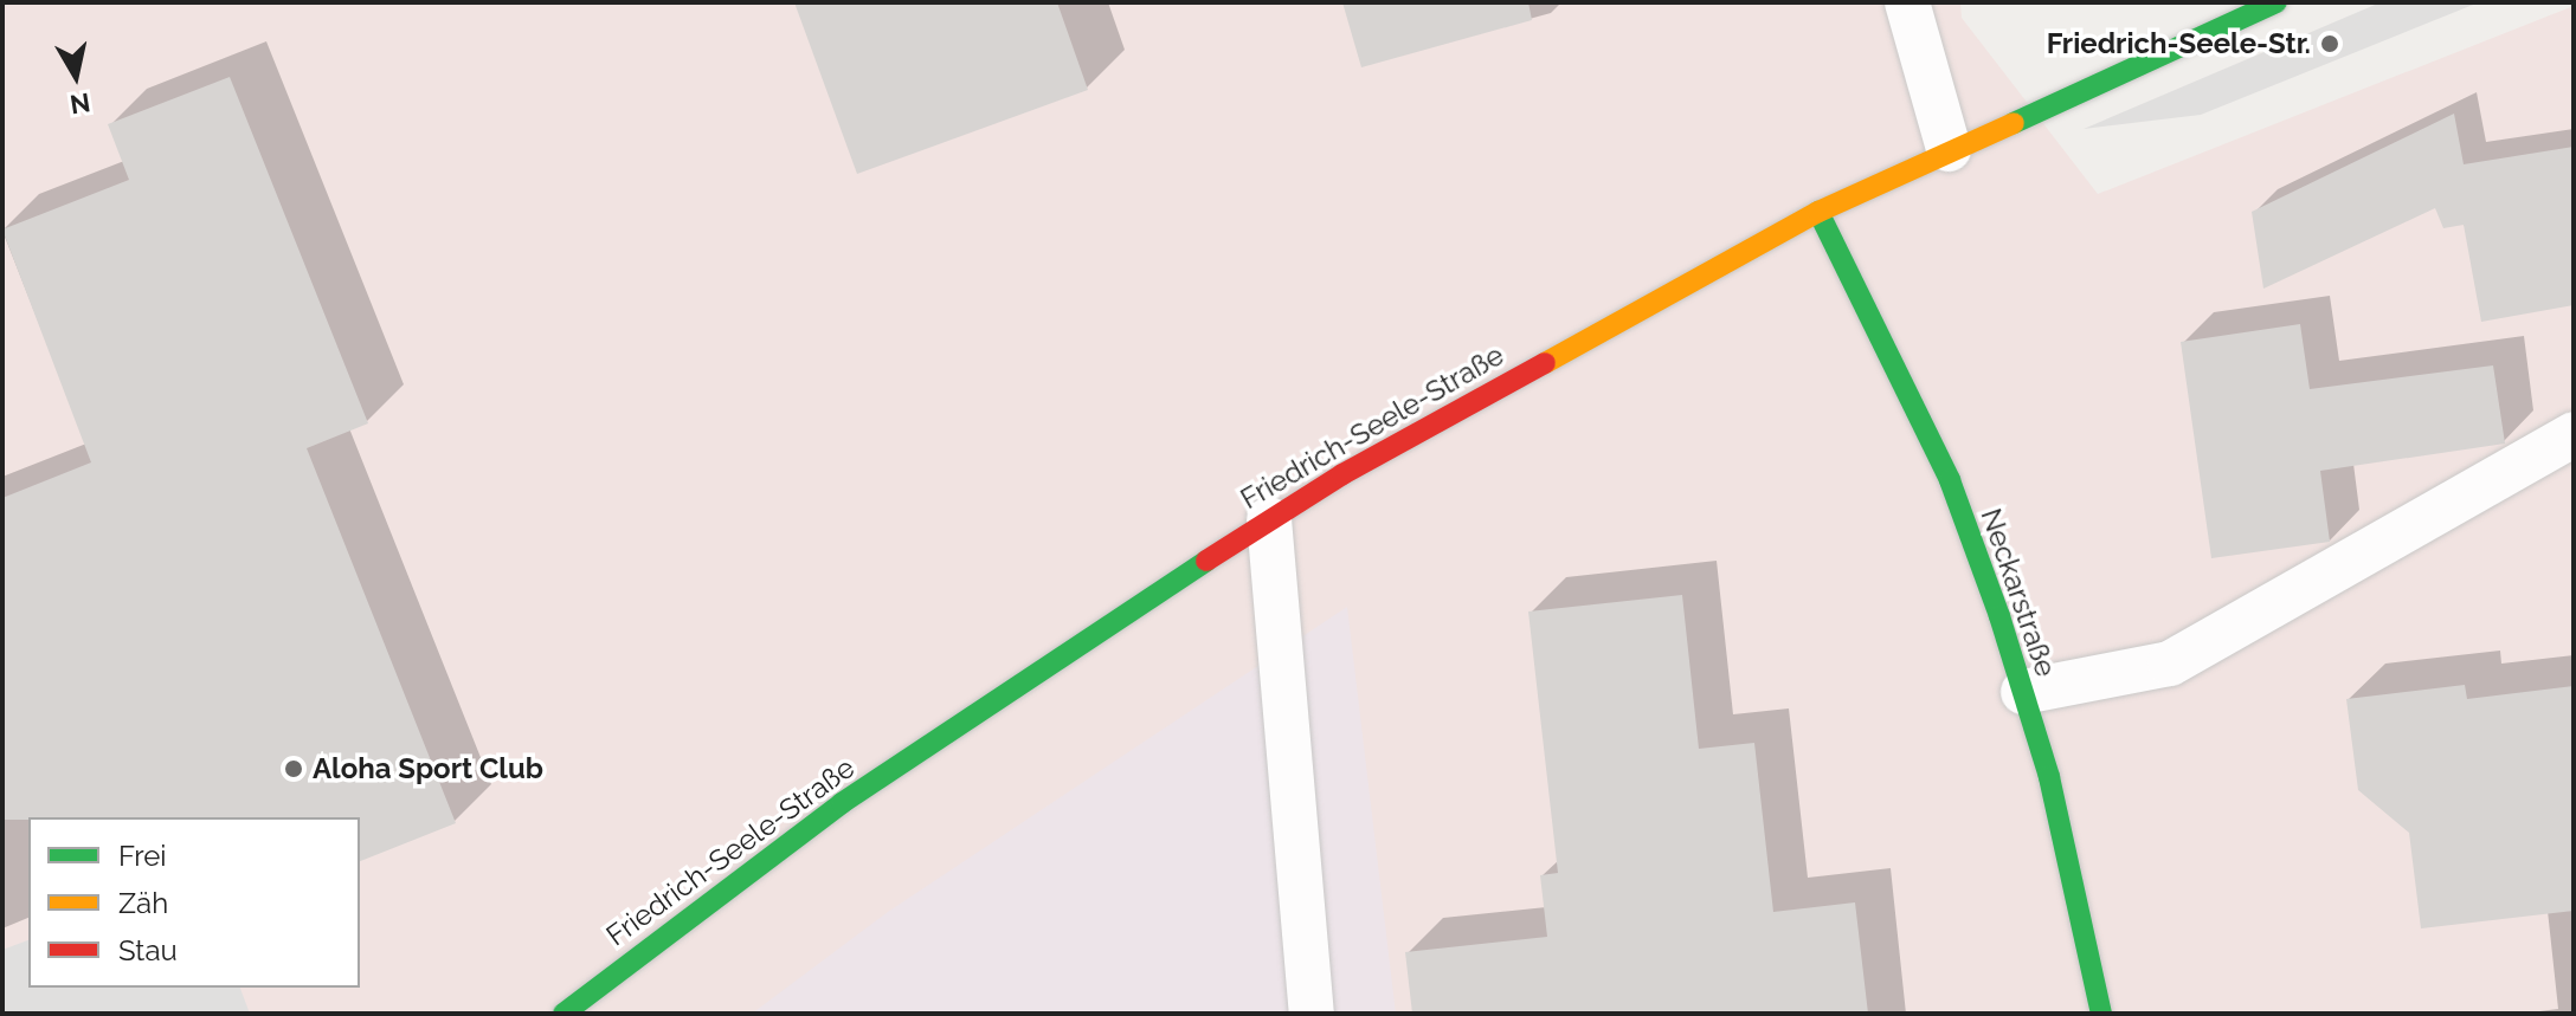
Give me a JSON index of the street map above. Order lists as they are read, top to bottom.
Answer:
{
  "streets": {
    "street": ["Friedrich-Seele-Straße", "Neckarstraße"]
  },
  "crossings": [
    ["Friedrich-Seele-Straße", "Neckarstraße"]
  ],
  "places": ["Friedrich-Seele-Str.", "Aloha Sport Club"],
  "legend": ["Frei", "Zäh", "Stau"],
  "north": "bottom"
}
